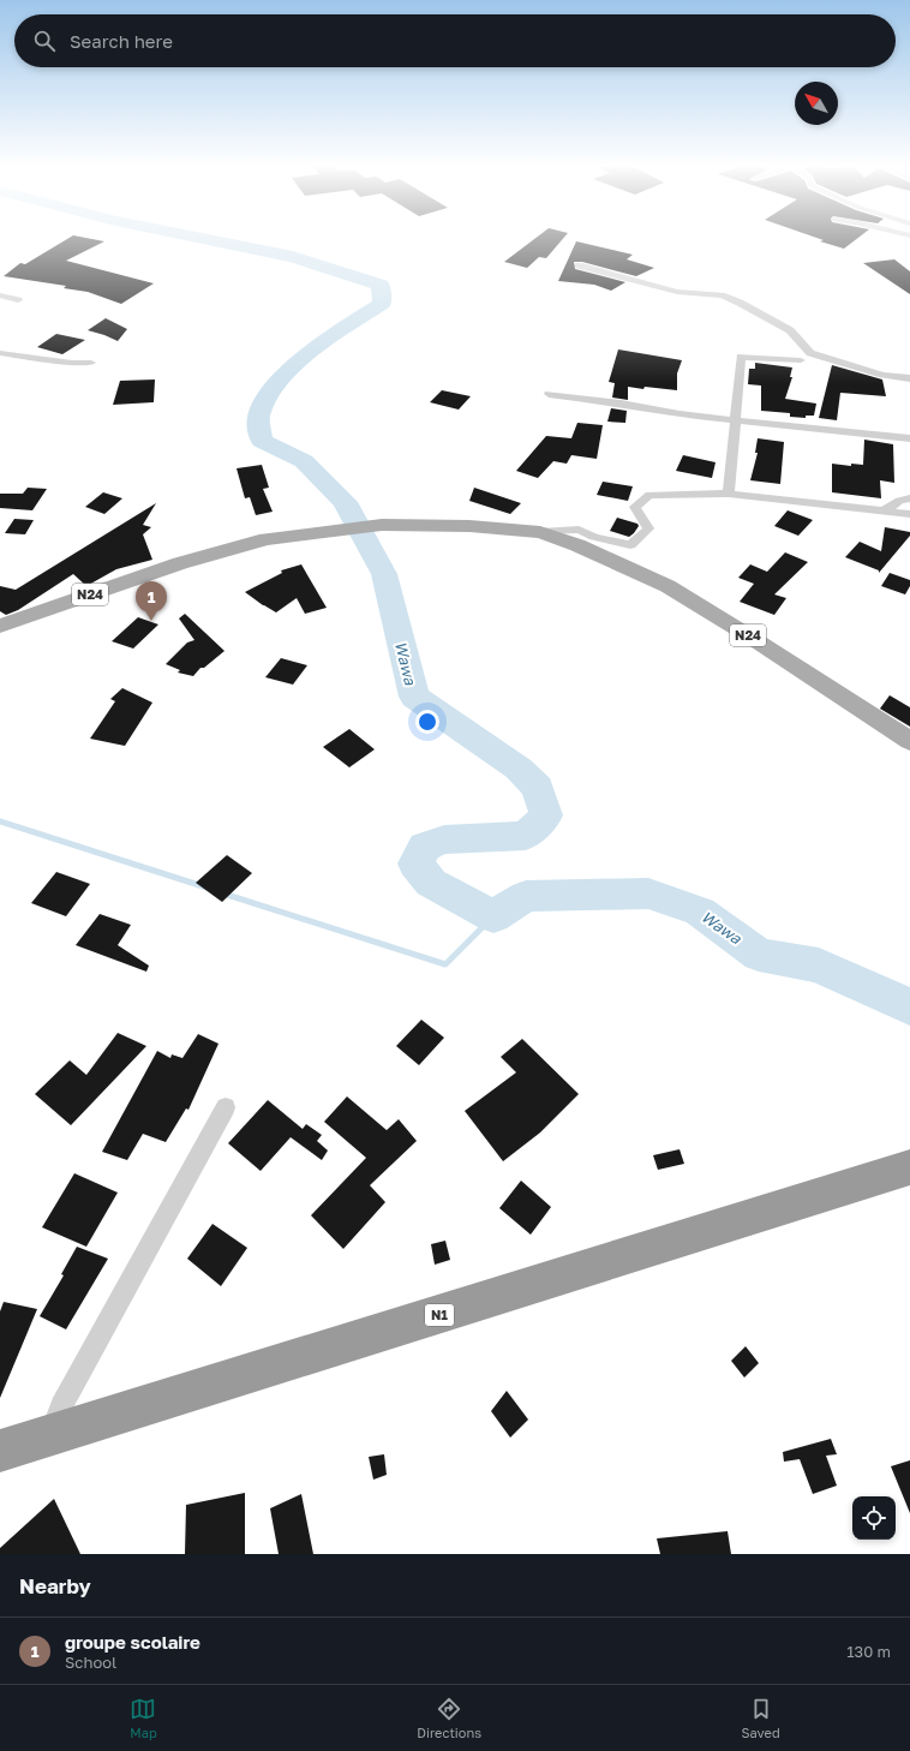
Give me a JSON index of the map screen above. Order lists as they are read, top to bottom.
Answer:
{
  "streets": {
    "highway": ["N1"],
    "main road": ["N24"]
  },
  "water": ["Wawa"],
  "north": "top left",
  "page": {
    "search": "Search here",
    "pins": "1",
    "heading": "Nearby",
    "list": [
      {
        "mark": "1",
        "name": "groupe scolaire",
        "note": "School",
        "value": "130 m"
      }
    ],
    "nav": ["Map", "Directions", "Saved"]
  }
}
